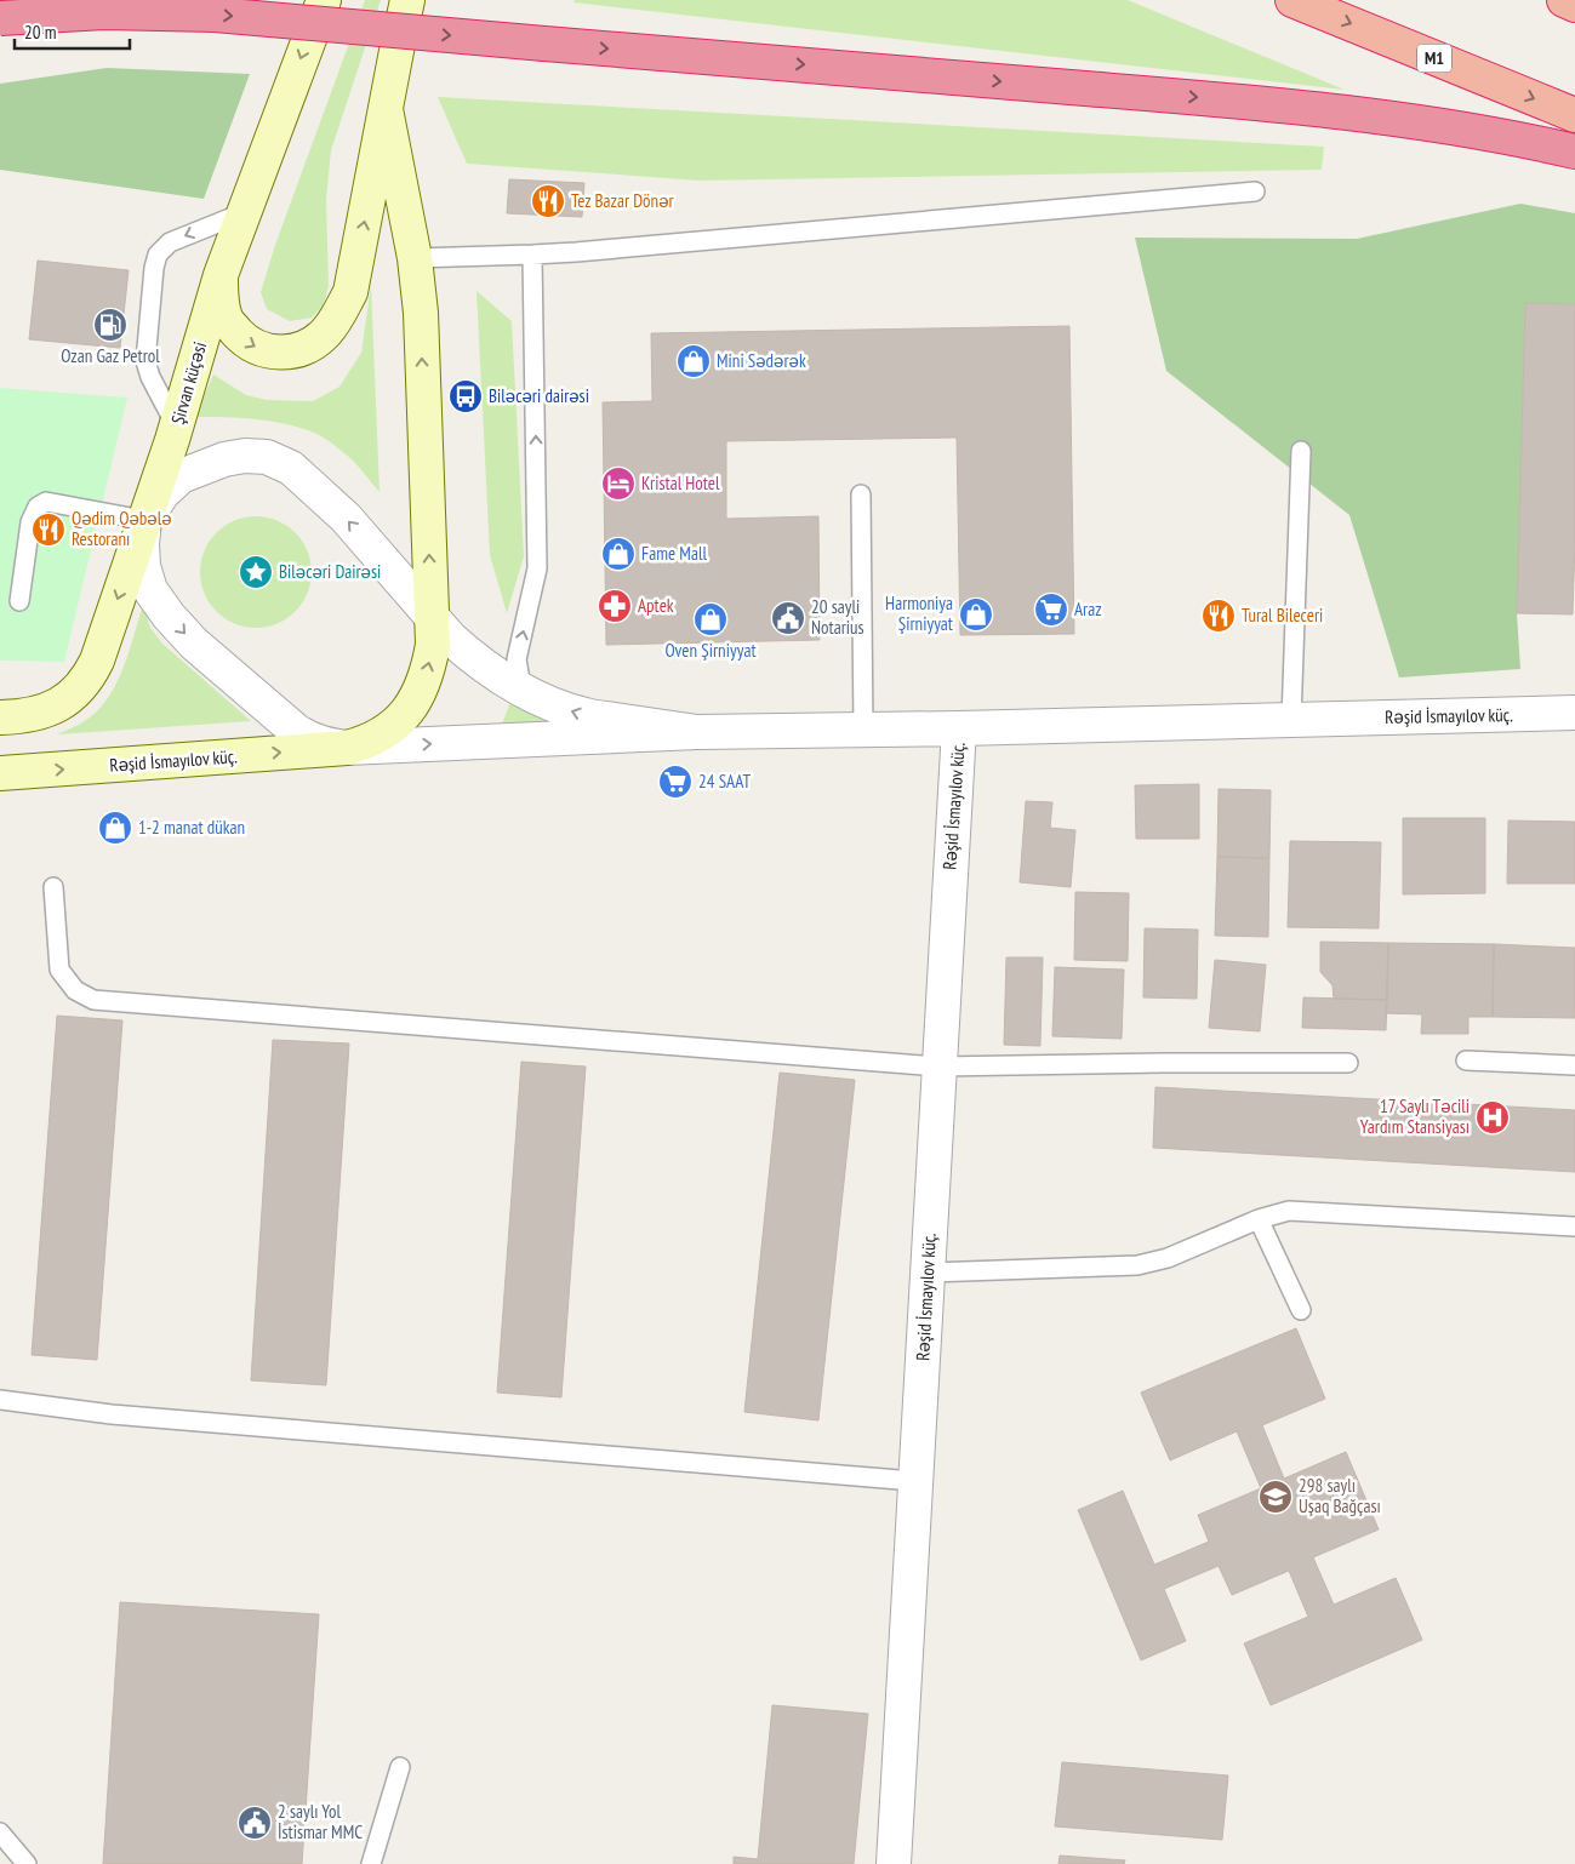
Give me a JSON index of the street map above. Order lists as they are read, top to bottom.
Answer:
{
  "streets": {
    "highway": ["M1"],
    "main road": ["Şirvan küçəsi", "Rəşid İsmayılov küç."]
  },
  "one_way": ["Şirvan küçəsi"],
  "places": {
    "restaurant": ["Tez Bazar Dönər", "Qədim Qəbələ Restoranı", "Tural Bileceri"],
    "fuel station": ["Ozan Gaz Petrol"],
    "shop": [
      "Mini Sədərək",
      "Fame Mall",
      "Harmoniya Şirniyyat",
      "Oven Şirniyyat",
      "1-2 manat dükan"
    ],
    "bus stop": ["Biləcəri dairəsi"],
    "hotel": ["Kristal Hotel"],
    "place": ["Biləcəri Dairəsi"],
    "pharmacy": ["Aptek"],
    "supermarket": ["Araz", "24 SAAT"],
    "public building": ["20 sayli Notarius", "2 saylı Yol İstismar MMC"],
    "hospital": ["17 Saylı Təcili Yardım Stansiyası"],
    "school or university": ["298 saylı Uşaq Bağçası"]
  },
  "scale_bar": "20 m"
}
